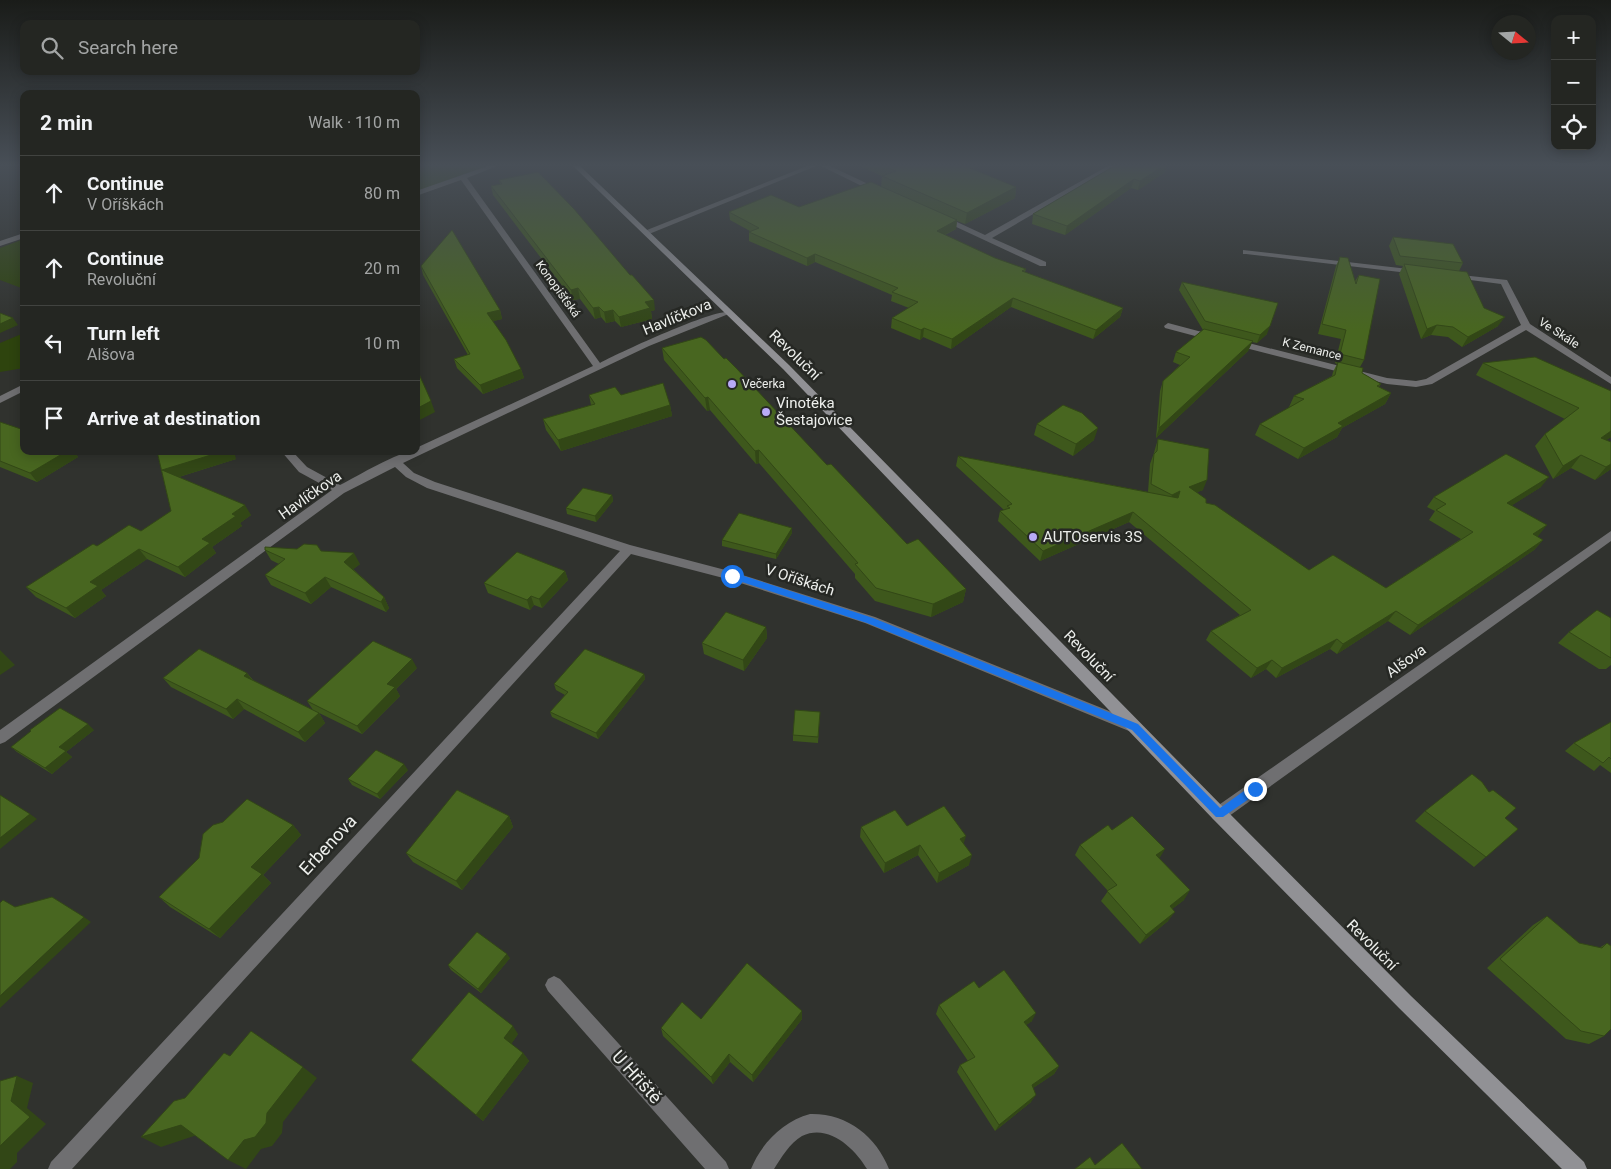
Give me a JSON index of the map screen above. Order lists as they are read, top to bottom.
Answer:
{
  "streets": {
    "street": [
      "Konopišťská",
      "Havlíčkova",
      "Ve Skále",
      "K Zemance",
      "Revoluční",
      "V Oříškách",
      "Alšova",
      "Erbenova",
      "U Hřiště"
    ]
  },
  "crossings": [
    ["Konopišťská", "Havlíčkova"],
    ["Havlíčkova", "Revoluční"],
    ["Havlíčkova", "V Oříškách"],
    ["Ve Skále", "K Zemance"],
    ["Revoluční", "V Oříškách"],
    ["Revoluční", "Alšova"],
    ["V Oříškách", "Erbenova"]
  ],
  "places": ["Večerka", "Vinotéka Šestajovice", "AUTOservis 3S"],
  "north": "right",
  "page": {
    "map_buttons": ["+", "−"],
    "search": "Search here",
    "heading": ["2 min", "Walk · 110 m"],
    "list": [
      ["Continue", "V Oříškách", "80 m"],
      ["Continue", "Revoluční", "20 m"],
      ["Turn left", "Alšova", "10 m"],
      "Arrive at destination"
    ]
  }
}
